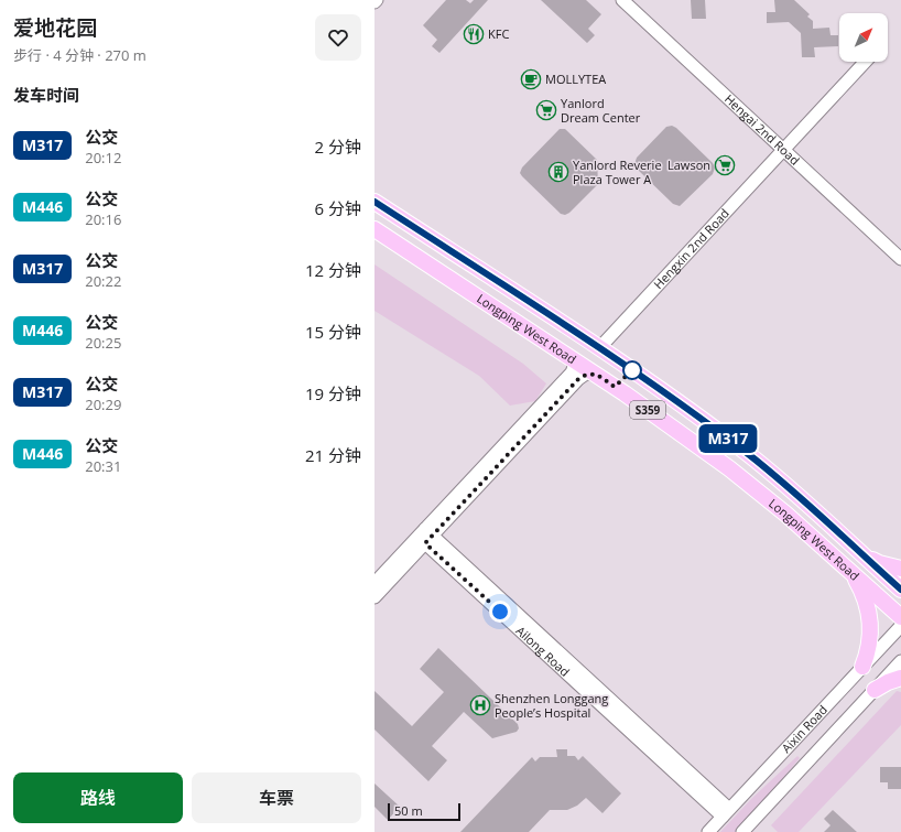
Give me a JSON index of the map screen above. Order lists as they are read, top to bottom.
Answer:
{
  "streets": {
    "main road": ["Longping West Road", "S359"],
    "street": [
      "Hengai 2nd Road",
      "Hengxin 2nd Road",
      "Ailong Road",
      "Aixin Road"
    ]
  },
  "crossings": [
    ["Hengai 2nd Road", "Hengxin 2nd Road"],
    ["Hengxin 2nd Road", "Longping West Road"],
    ["Ailong Road", "Aixin Road"]
  ],
  "places": {
    "restaurant": ["KFC"],
    "cafe": ["MOLLYTEA"],
    "supermarket": ["Yanlord Dream Center", "Lawson"],
    "building": ["Yanlord Reverie Plaza Tower A"],
    "hospital": ["Shenzhen Longgang People’s Hospital"]
  },
  "lines": ["bus line M317"],
  "scale_bar": "50 m",
  "north": "top right",
  "page": {
    "heading": [
      ["爱地花园", "步行 · 4 分钟 · 270 m"],
      "发车时间"
    ],
    "on_map": "M317",
    "list": [
      {
        "mark": "M317",
        "name": "公交",
        "note": "20:12",
        "value": "2 分钟"
      },
      {
        "mark": "M446",
        "name": "公交",
        "note": "20:16",
        "value": "6 分钟"
      },
      {
        "mark": "M317",
        "name": "公交",
        "note": "20:22",
        "value": "12 分钟"
      },
      {
        "mark": "M446",
        "name": "公交",
        "note": "20:25",
        "value": "15 分钟"
      },
      {
        "mark": "M317",
        "name": "公交",
        "note": "20:29",
        "value": "19 分钟"
      },
      {
        "mark": "M446",
        "name": "公交",
        "note": "20:31",
        "value": "21 分钟"
      }
    ],
    "buttons": ["路线", "车票"],
    "scale": "50 m"
  }
}
